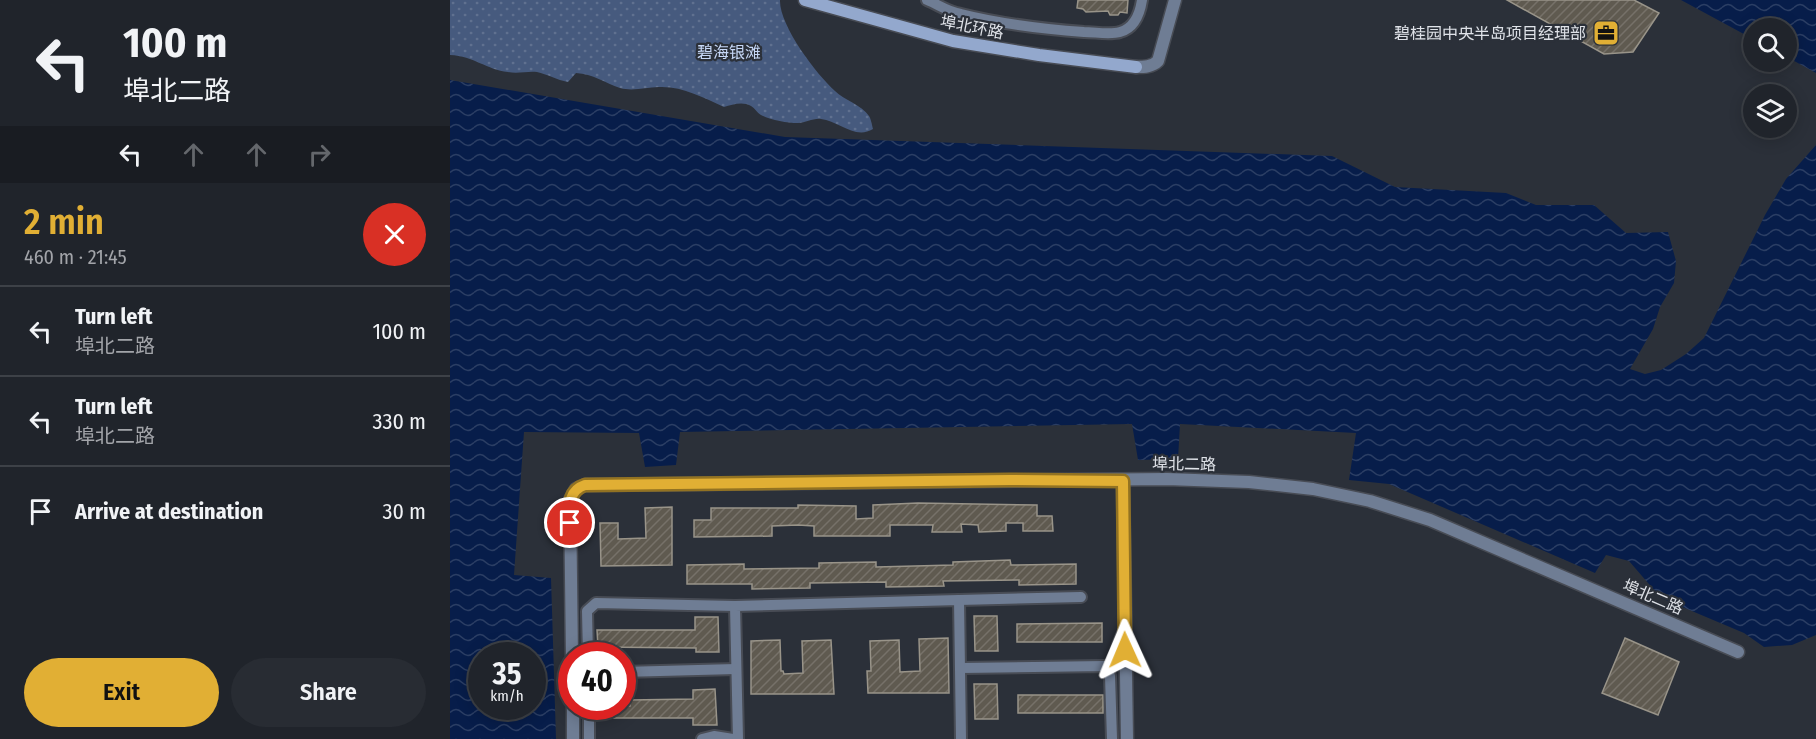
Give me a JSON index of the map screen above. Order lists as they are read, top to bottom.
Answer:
{
  "streets": {
    "main road": ["埠北环路"],
    "street": ["埠北二路"]
  },
  "parks": ["碧海银滩"],
  "places": {
    "office": ["碧桂园中央半岛项目经理部"]
  },
  "page": {
    "turn": ["100 m", "埠北二路"],
    "heading": ["2 min", "460 m · 21:45"],
    "list": [
      {
        "name": "Turn left",
        "note": "埠北二路",
        "value": "100 m"
      },
      {
        "name": "Turn left",
        "note": "埠北二路",
        "value": "330 m"
      },
      {
        "name": "Arrive at destination",
        "value": "30 m"
      }
    ],
    "speed": "35 km/h",
    "limit": "40",
    "buttons": ["Exit", "Share"]
  }
}
